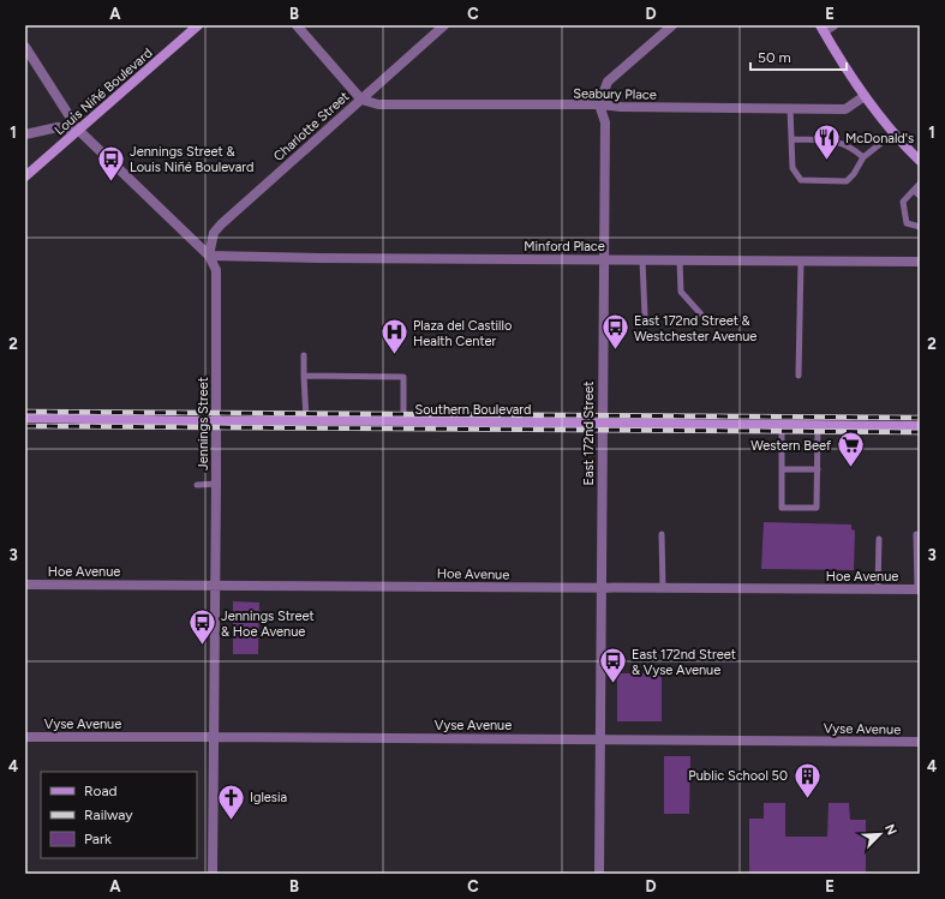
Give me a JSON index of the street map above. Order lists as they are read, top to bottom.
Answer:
{
  "streets": {
    "main road": ["Louis Niñé Boulevard", "Southern Boulevard"],
    "street": [
      "Seabury Place",
      "Charlotte Street",
      "Minford Place",
      "Jennings Street",
      "East 172nd Street",
      "Hoe Avenue",
      "Vyse Avenue"
    ]
  },
  "crossings": [
    ["Louis Niñé Boulevard", "Jennings Street"],
    ["Seabury Place", "Charlotte Street"],
    ["Seabury Place", "East 172nd Street"],
    ["Charlotte Street", "Minford Place"],
    ["Charlotte Street", "Jennings Street"],
    ["Minford Place", "Jennings Street"],
    ["Minford Place", "East 172nd Street"],
    ["Southern Boulevard", "Jennings Street"],
    ["Southern Boulevard", "East 172nd Street"],
    ["Jennings Street", "Hoe Avenue"],
    ["Jennings Street", "Vyse Avenue"],
    ["East 172nd Street", "Hoe Avenue"],
    ["East 172nd Street", "Vyse Avenue"]
  ],
  "places": {
    "restaurant": ["McDonald's"],
    "bus stop": [
      "Jennings Street & Louis Niñé Boulevard",
      "East 172nd Street & Westchester Avenue",
      "Jennings Street & Hoe Avenue",
      "East 172nd Street & Vyse Avenue"
    ],
    "hospital": ["Plaza del Castillo Health Center"],
    "supermarket": ["Western Beef"],
    "building": ["Public School 50"],
    "church": ["Iglesia"]
  },
  "legend": ["Road", "Railway", "Park"],
  "scale_bar": "50 m",
  "north": "top right",
  "grid": {
    "columns": [
      "A",
      "B",
      "C",
      "D",
      "E"
    ],
    "rows": [
      "1",
      "2",
      "3",
      "4"
    ]
  }
}
